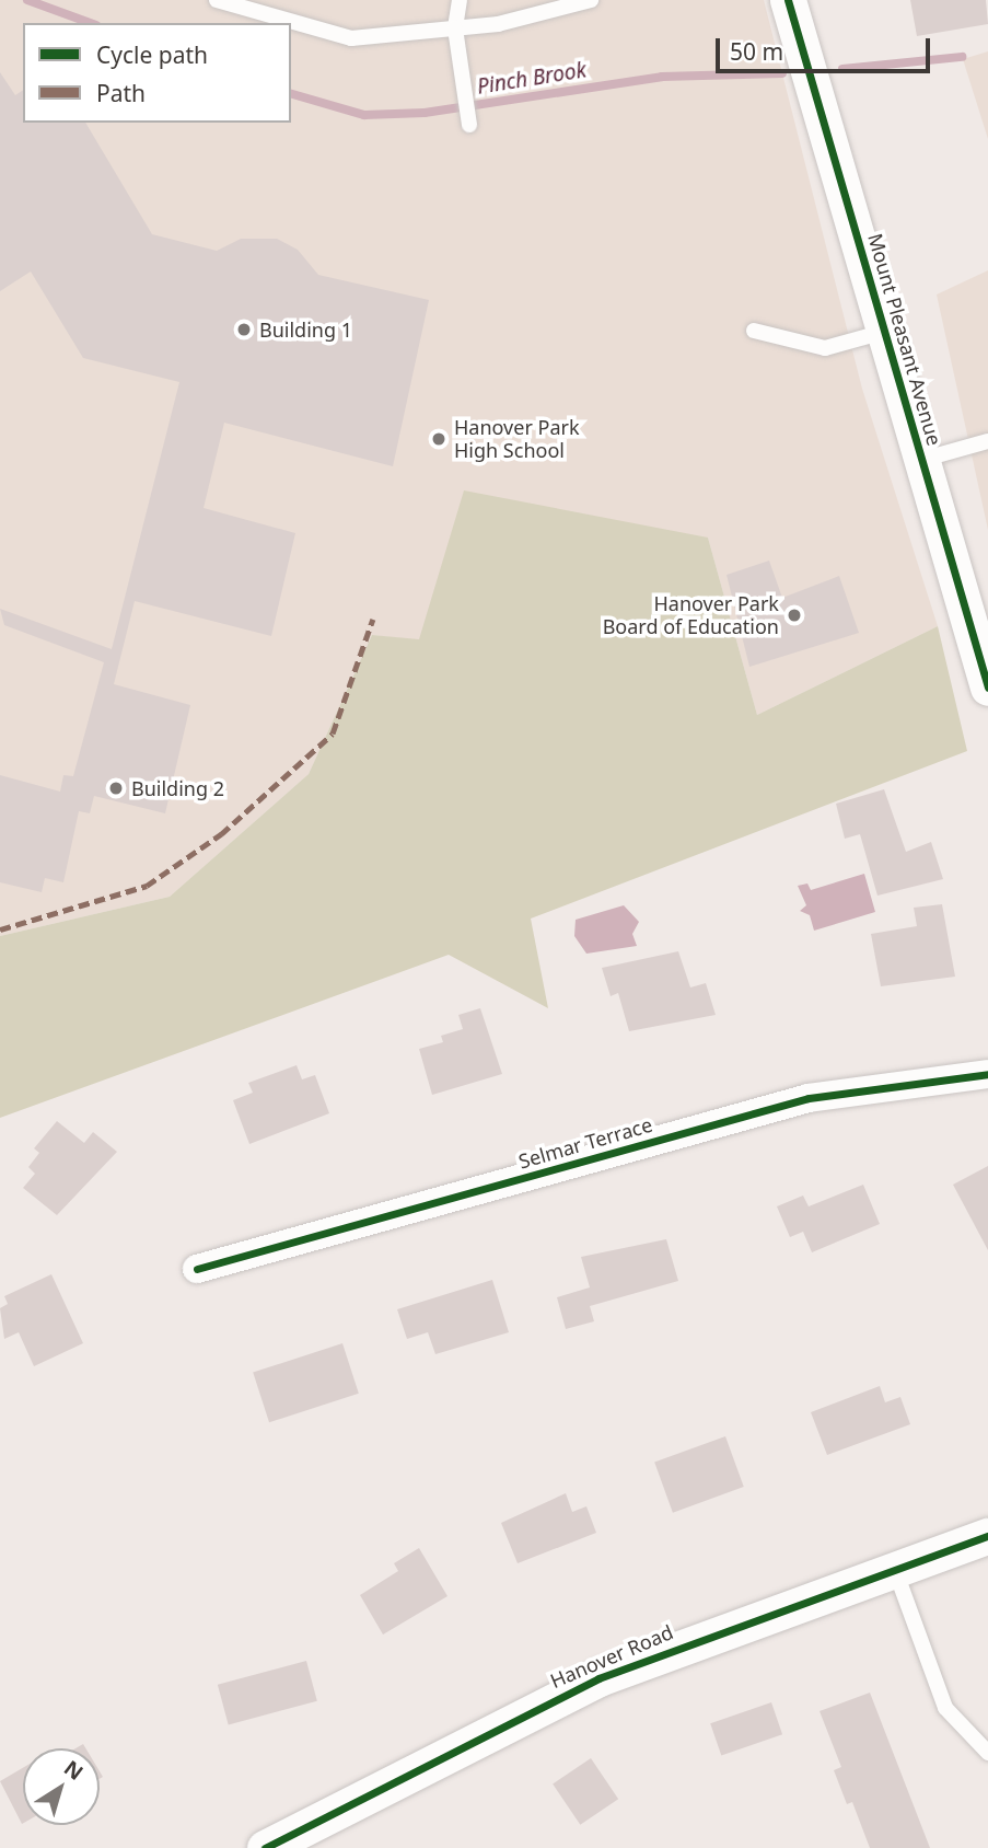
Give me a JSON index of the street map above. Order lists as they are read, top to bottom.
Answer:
{
  "streets": {
    "street": ["Mount Pleasant Avenue", "Selmar Terrace", "Hanover Road"]
  },
  "water": ["Pinch Brook"],
  "places": [
    "Building 1",
    "Hanover Park High School",
    "Hanover Park Board of Education",
    "Building 2"
  ],
  "legend": ["Cycle path", "Path"],
  "scale_bar": "50 m",
  "north": "top right"
}
